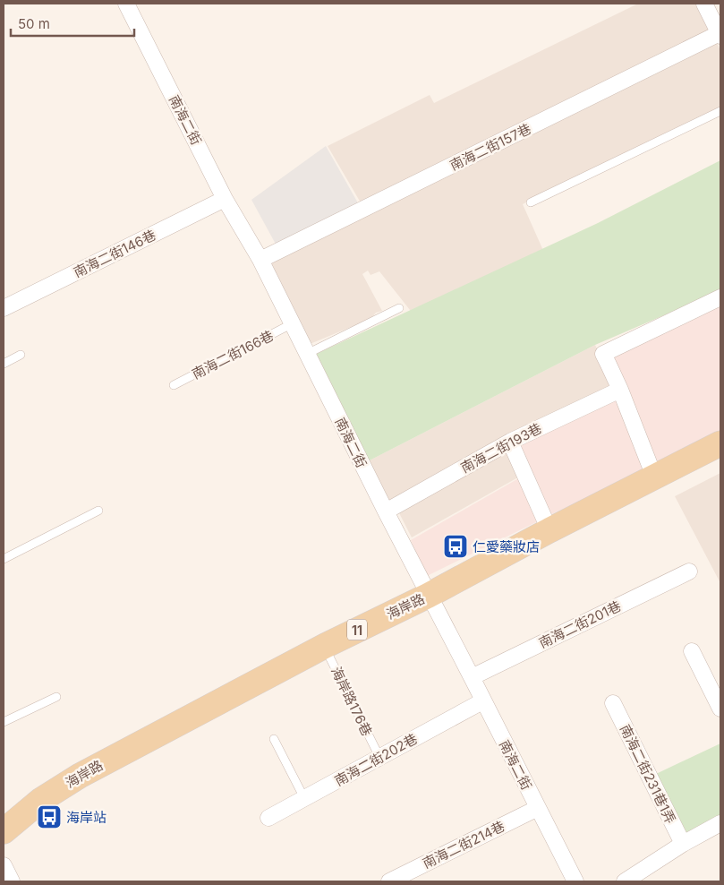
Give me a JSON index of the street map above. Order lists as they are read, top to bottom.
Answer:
{
  "streets": {
    "main road": ["海岸路", "11"],
    "street": [
      "南海二街",
      "南海二街157巷",
      "南海二街146巷",
      "南海二街193巷",
      "南海二街201巷",
      "南海二街202巷",
      "南海二街231巷1弄",
      "南海二街214巷"
    ],
    "lane": ["南海二街166巷", "海岸路176巷"]
  },
  "crossings": [
    ["南海二街", "南海二街157巷"],
    ["南海二街", "南海二街146巷"],
    ["南海二街", "南海二街166巷"],
    ["南海二街", "南海二街193巷"],
    ["南海二街", "海岸路"],
    ["南海二街", "南海二街201巷"],
    ["南海二街", "南海二街202巷"],
    ["南海二街", "南海二街214巷"],
    ["海岸路", "海岸路176巷"],
    ["海岸路176巷", "南海二街202巷"]
  ],
  "places": {
    "bus stop": ["仁愛藥妝店", "海岸站"]
  },
  "scale_bar": "50 m"
}
